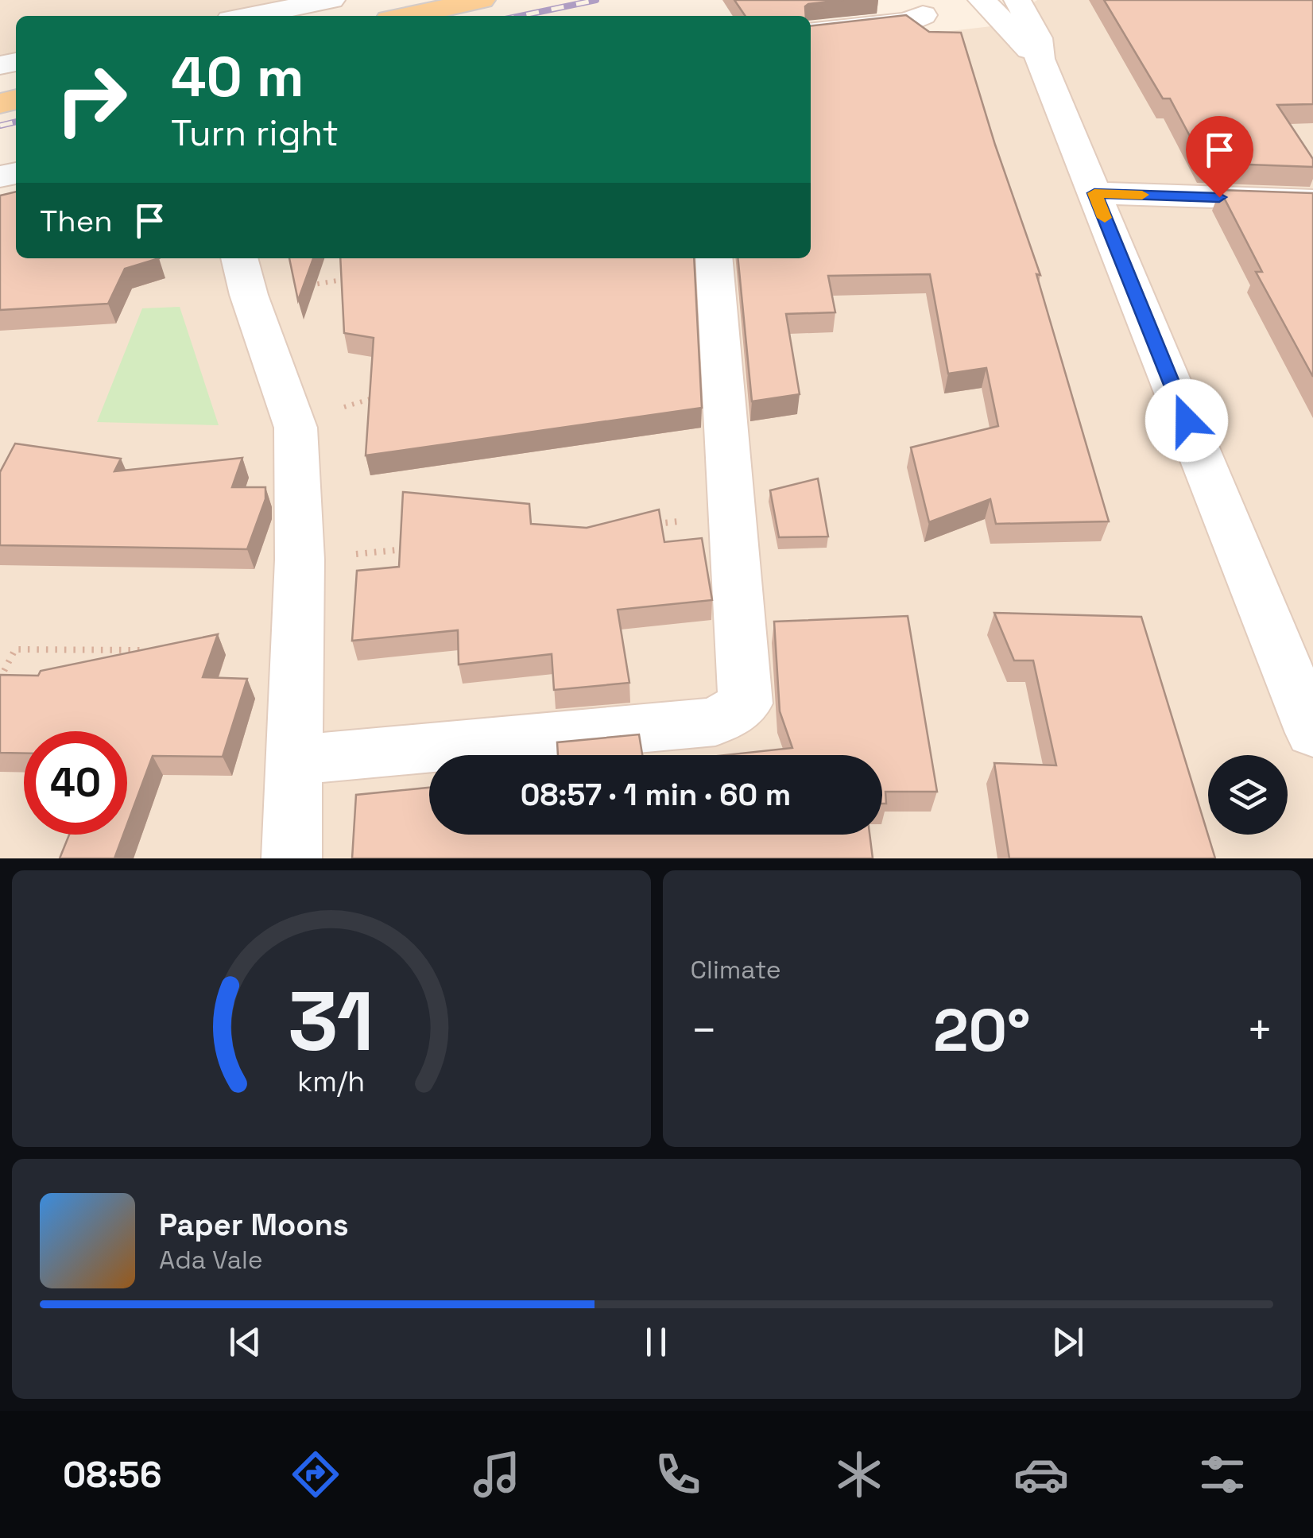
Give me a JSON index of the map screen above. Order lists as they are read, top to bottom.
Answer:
{
  "page": {
    "turn": ["40 m", "Turn right"],
    "then": "Then",
    "limit": "40",
    "trip": "08:57 · 1 min · 60 m",
    "tile": "Climate",
    "heat": ["−", "20°", "+"],
    "song": ["Paper Moons", "Ada Vale"],
    "tabs": "08:56",
    "gauge": ["31", "km/h"]
  }
}
